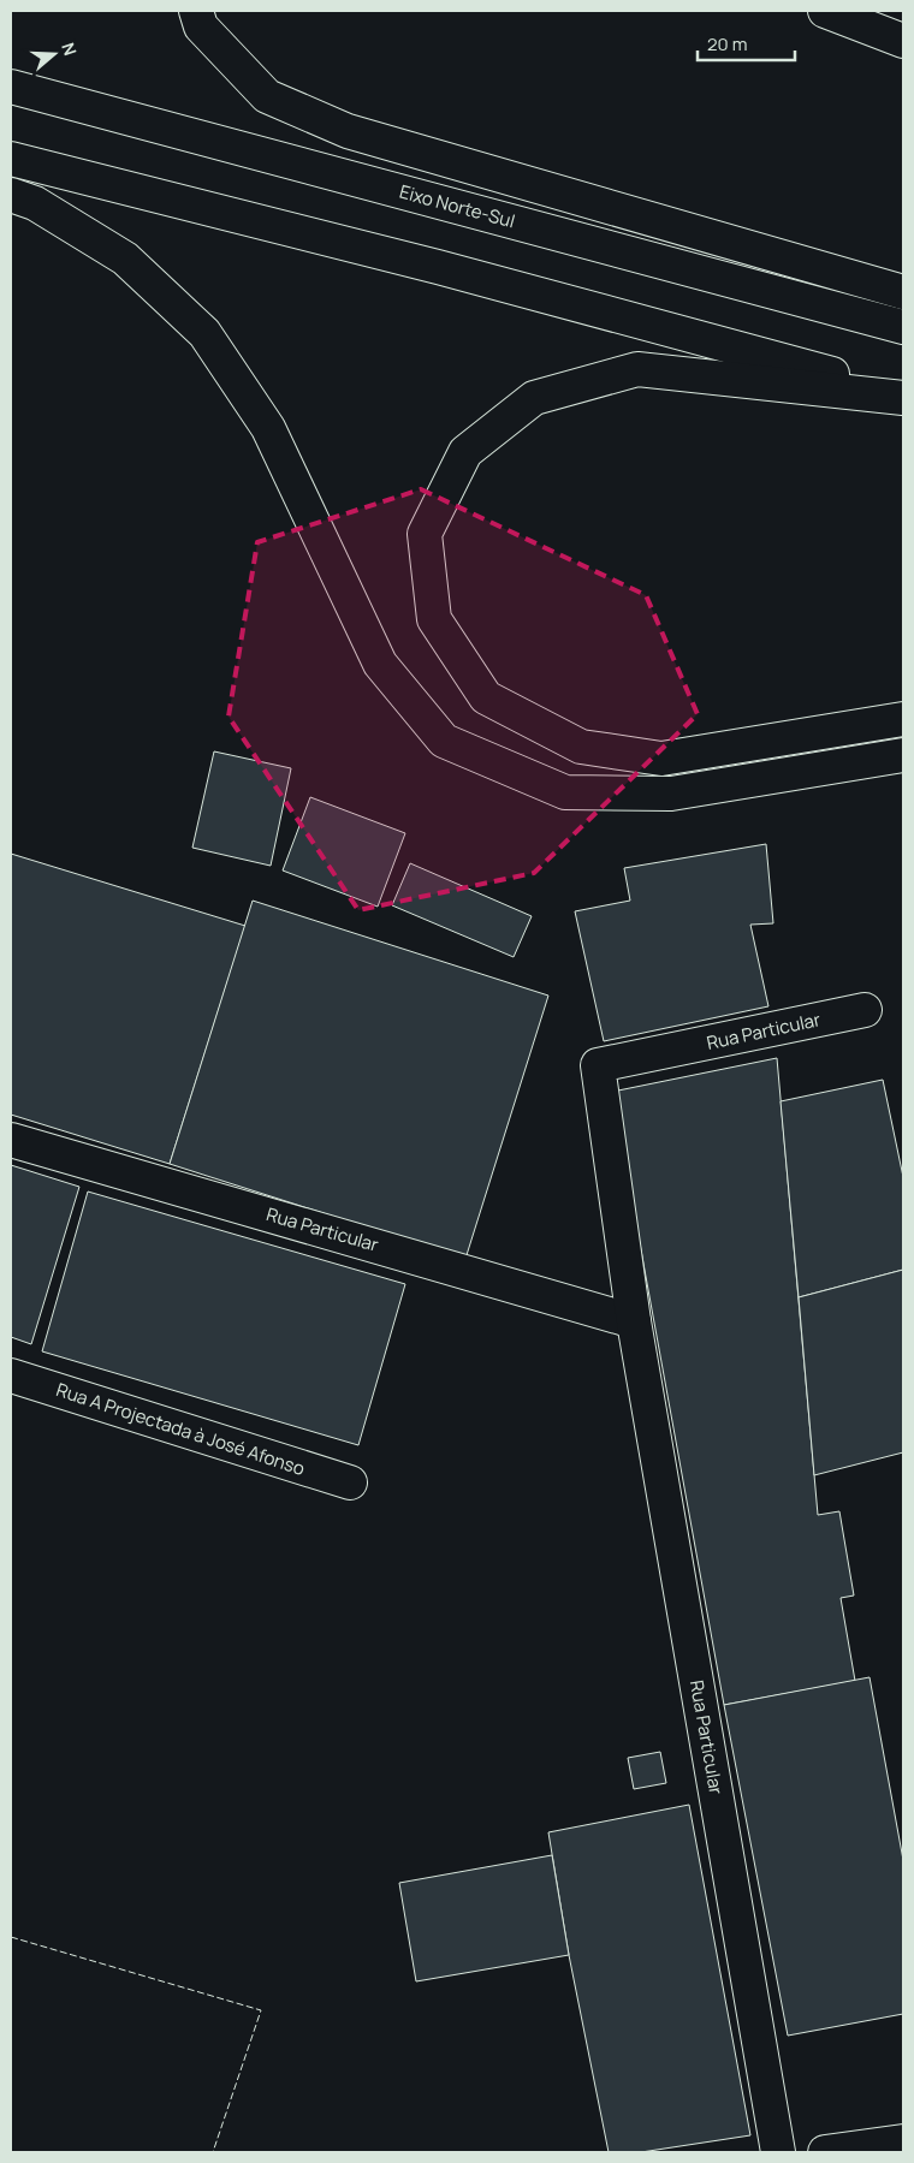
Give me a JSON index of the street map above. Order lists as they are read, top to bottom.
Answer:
{
  "streets": {
    "main road": ["Eixo Norte-Sul", "Rua Particular", "Rua A Projectada à José Afonso"]
  },
  "scale_bar": "20 m",
  "north": "right"
}
